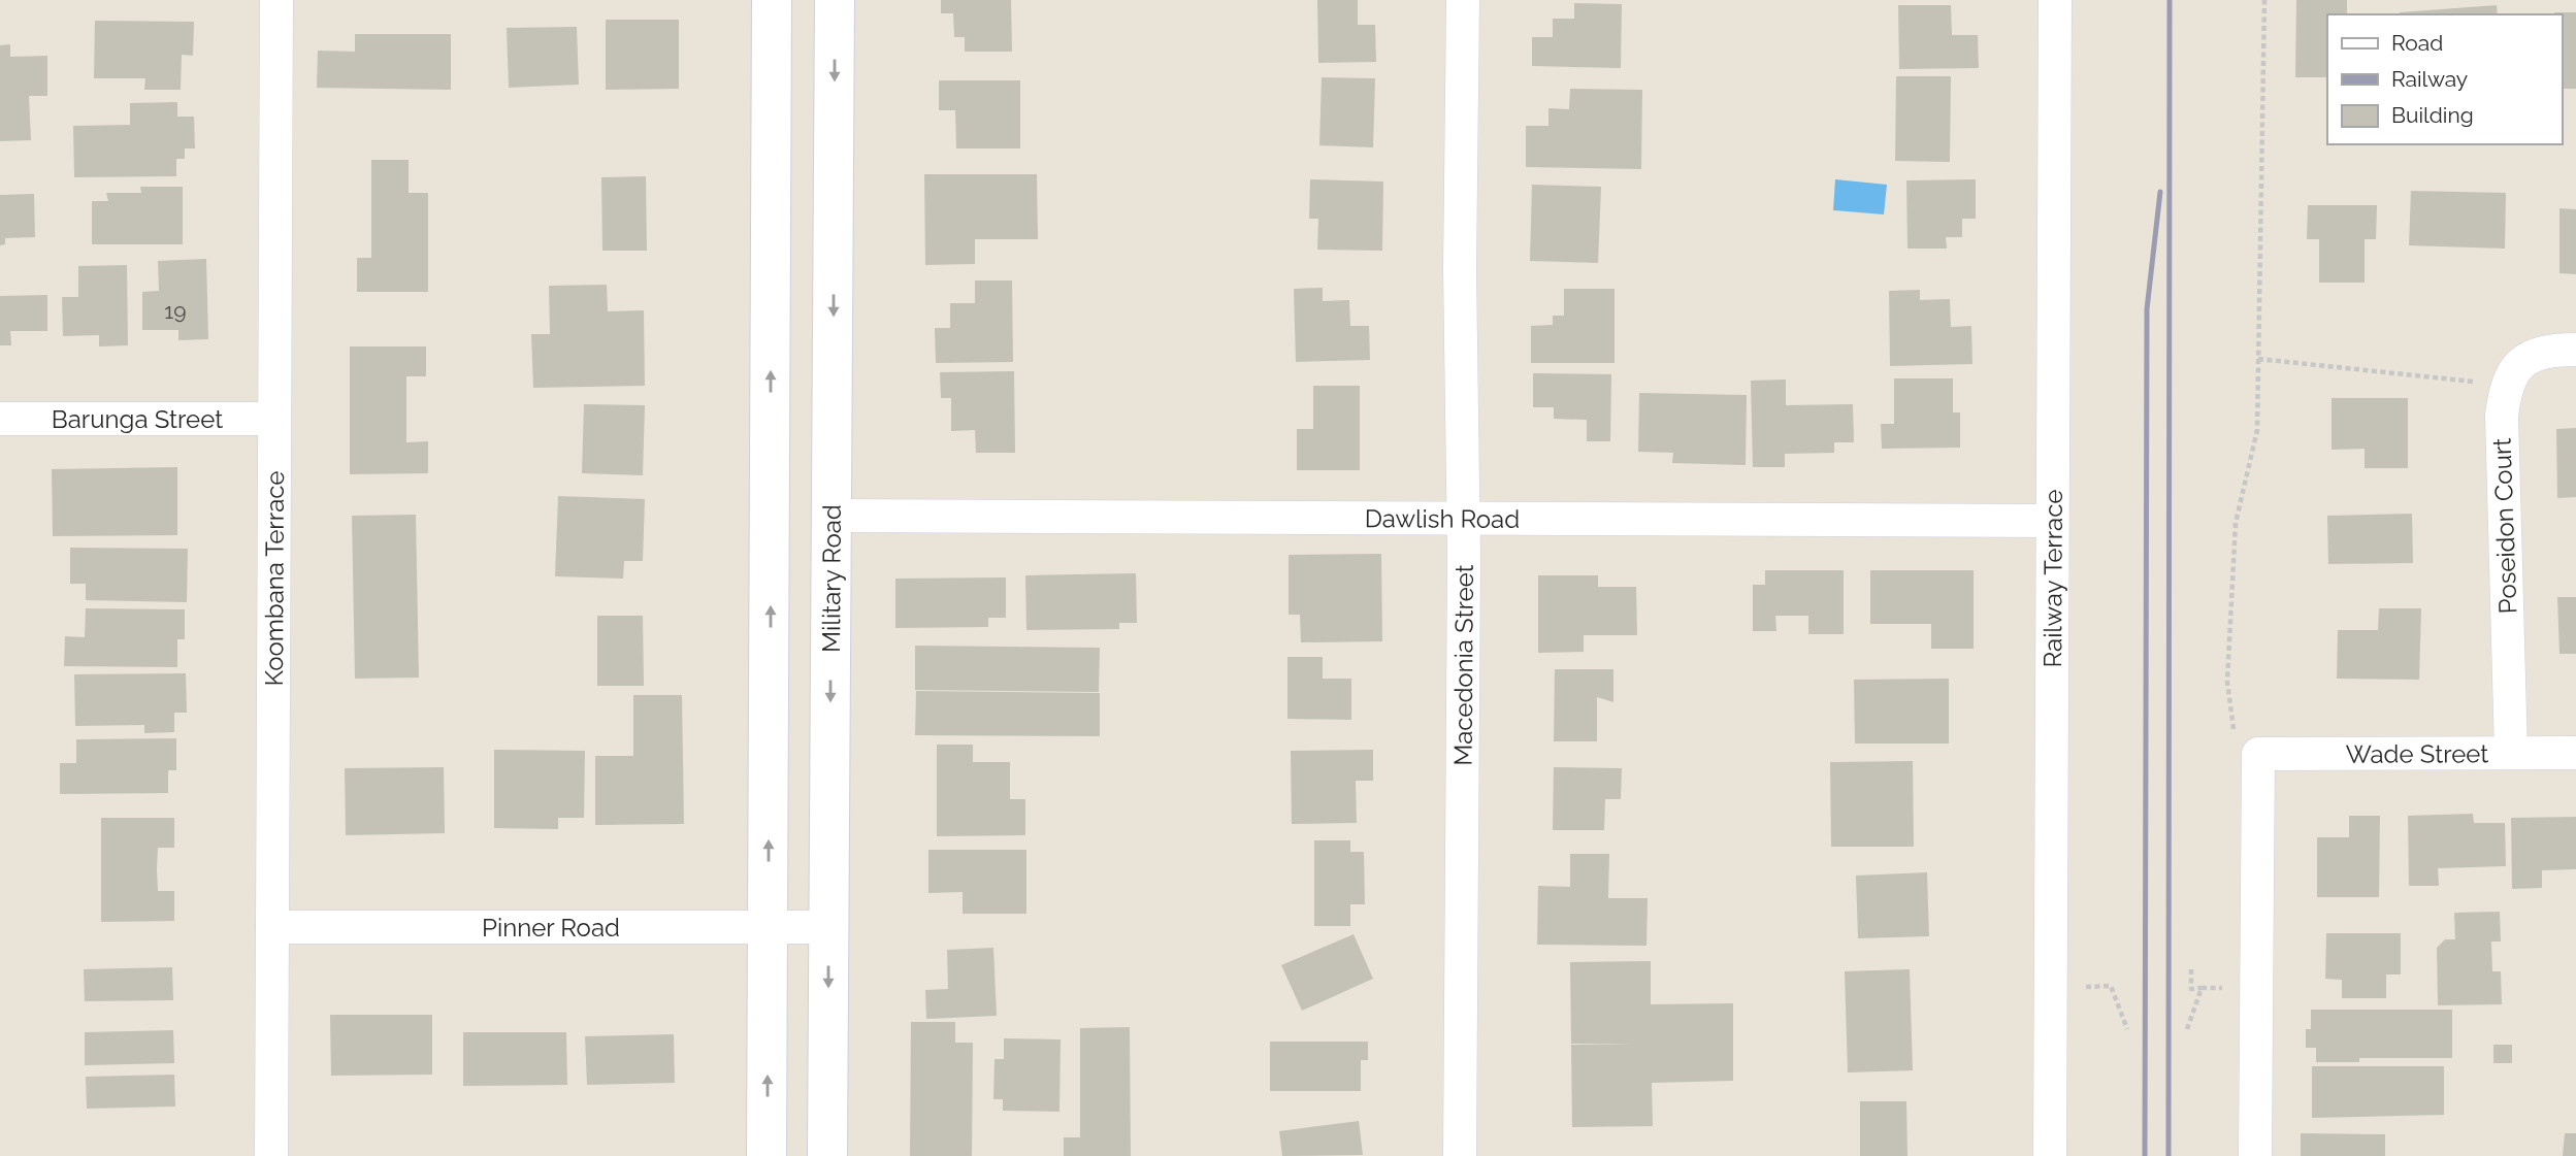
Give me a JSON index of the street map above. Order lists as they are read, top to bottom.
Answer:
{
  "streets": {
    "street": [
      "Barunga Street",
      "Dawlish Road",
      "Poseidon Court",
      "Railway Terrace",
      "Koombana Terrace",
      "Military Road",
      "Macedonia Street",
      "Wade Street",
      "Pinner Road"
    ]
  },
  "crossings": [
    ["Barunga Street", "Koombana Terrace"],
    ["Dawlish Road", "Railway Terrace"],
    ["Dawlish Road", "Military Road"],
    ["Dawlish Road", "Macedonia Street"],
    ["Poseidon Court", "Wade Street"],
    ["Koombana Terrace", "Pinner Road"],
    ["Military Road", "Pinner Road"]
  ],
  "house_numbers": ["19"],
  "legend": ["Road", "Railway", "Building"]
}
